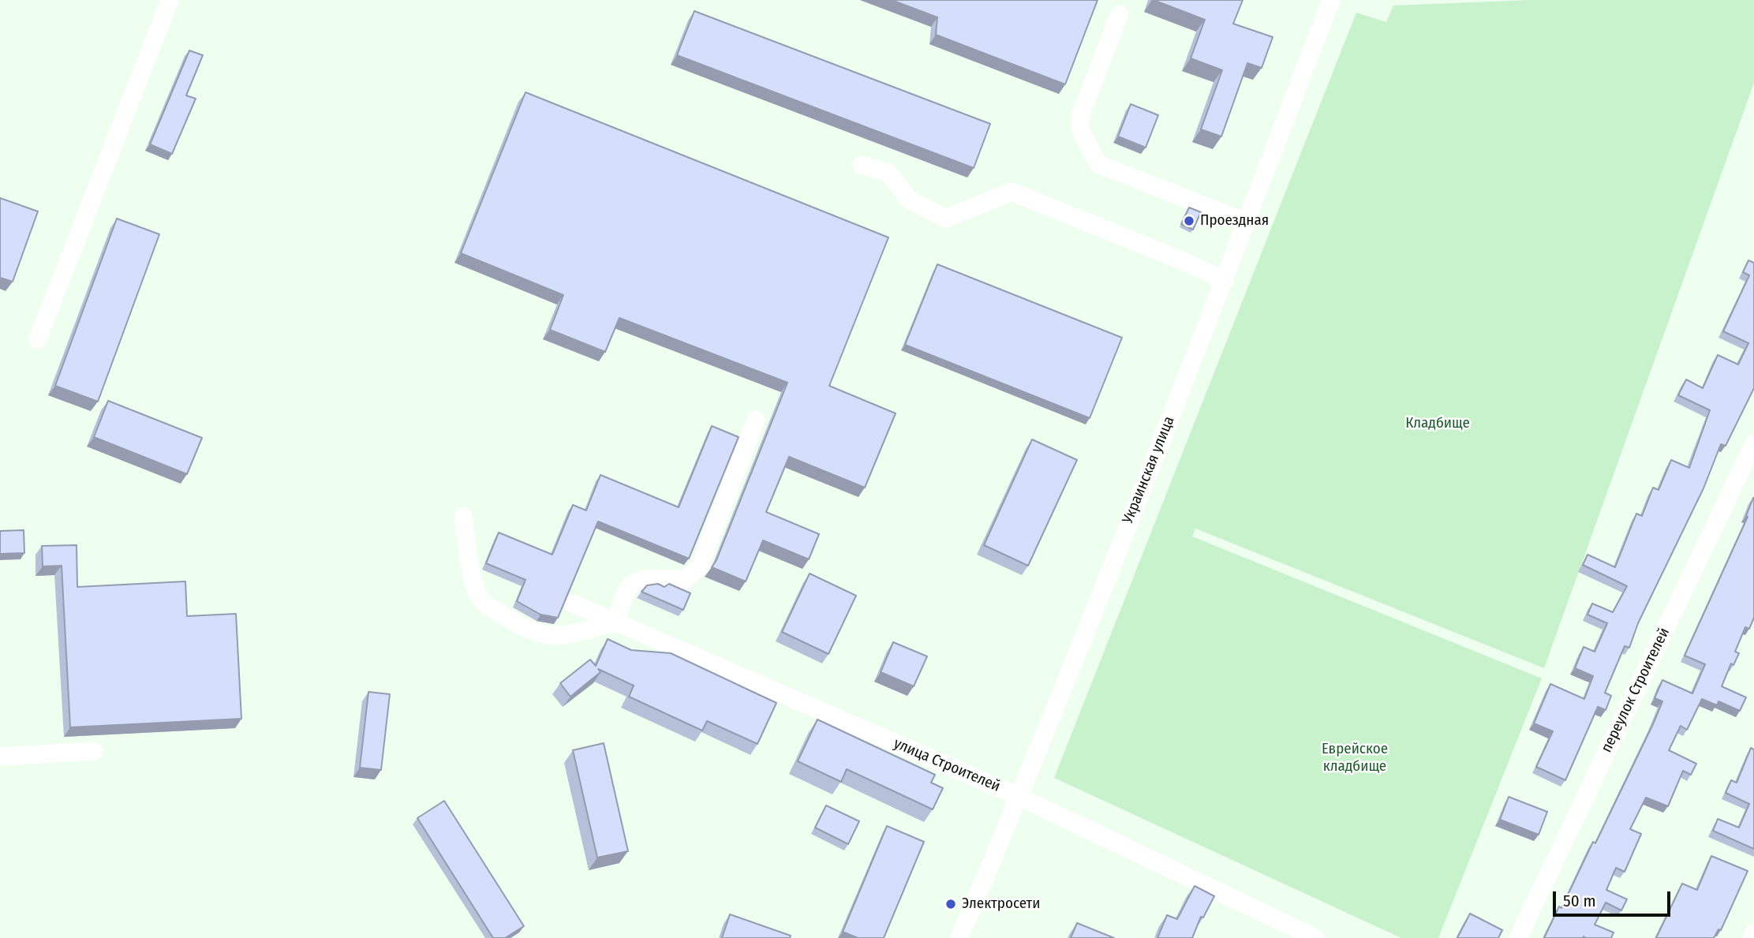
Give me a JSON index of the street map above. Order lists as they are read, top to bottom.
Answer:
{
  "streets": {
    "street": ["Украинская улица", "переулок Строителей", "улица Строителей"]
  },
  "crossings": [
    ["Украинская улица", "улица Строителей"]
  ],
  "parks": ["Кладбище", "Еврейское кладбище"],
  "places": ["Проездная", "Электросети"],
  "scale_bar": "50 m"
}
